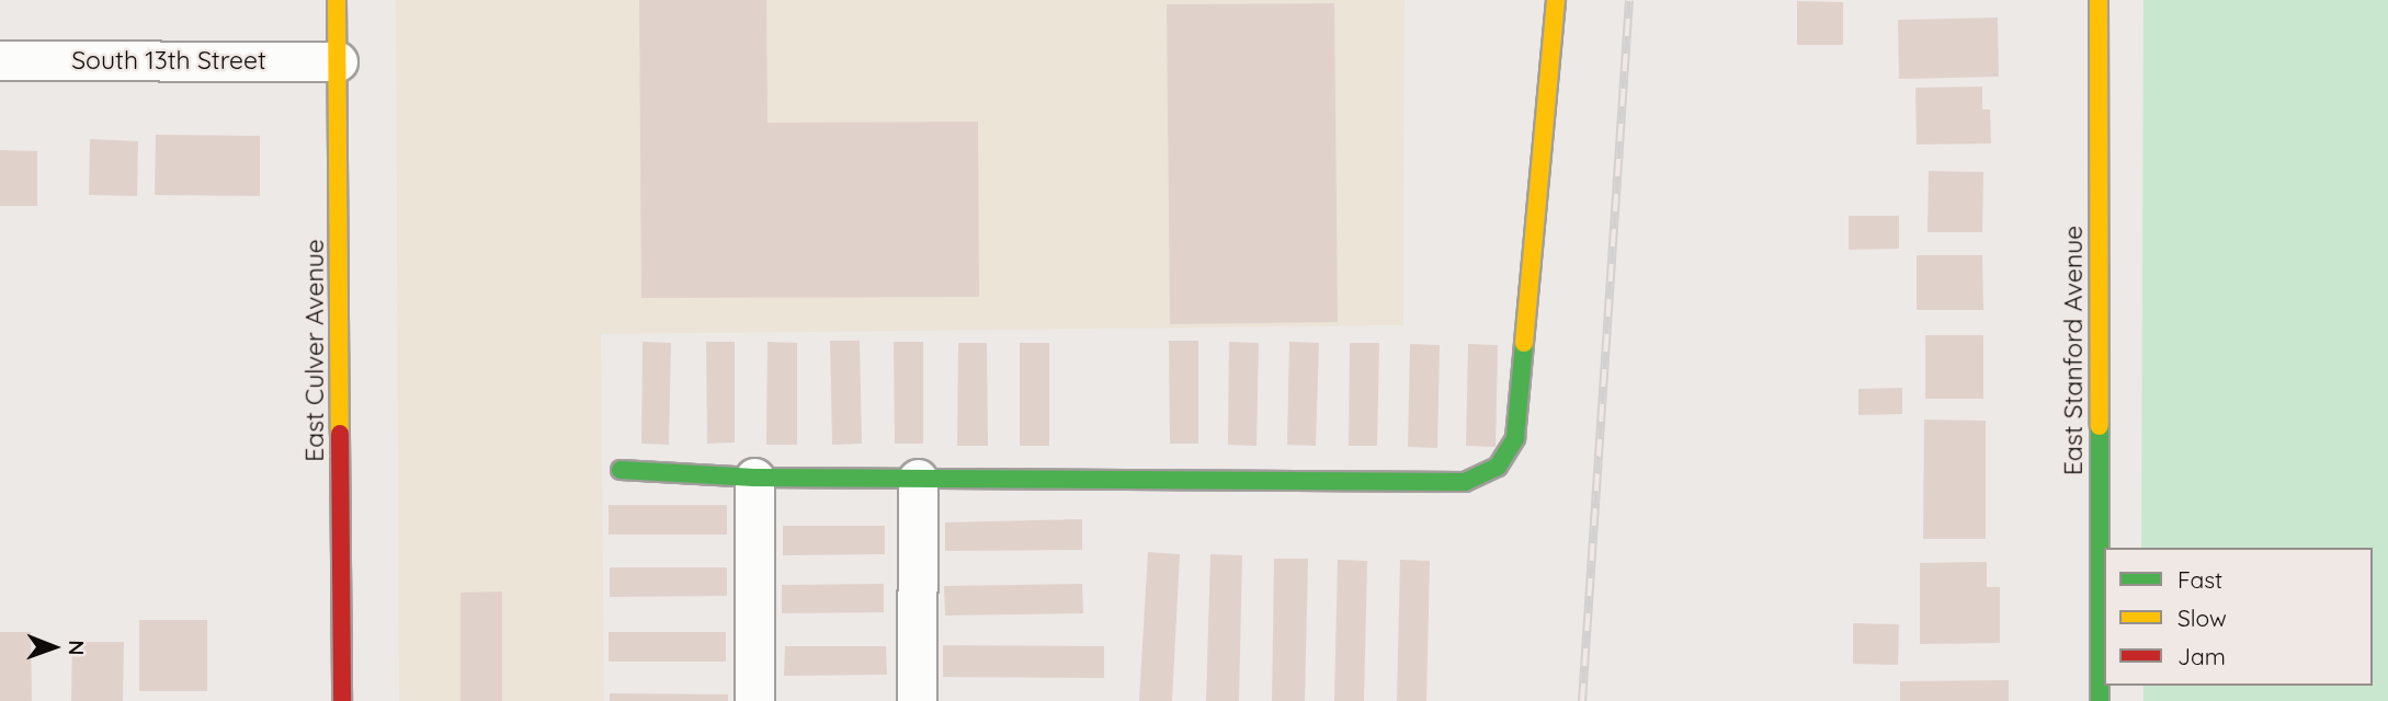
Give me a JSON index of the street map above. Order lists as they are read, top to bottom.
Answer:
{
  "streets": {
    "street": ["South 13th Street", "East Culver Avenue", "East Stanford Avenue"]
  },
  "crossings": [
    ["South 13th Street", "East Culver Avenue"]
  ],
  "legend": ["Fast", "Slow", "Jam"],
  "north": "right"
}
